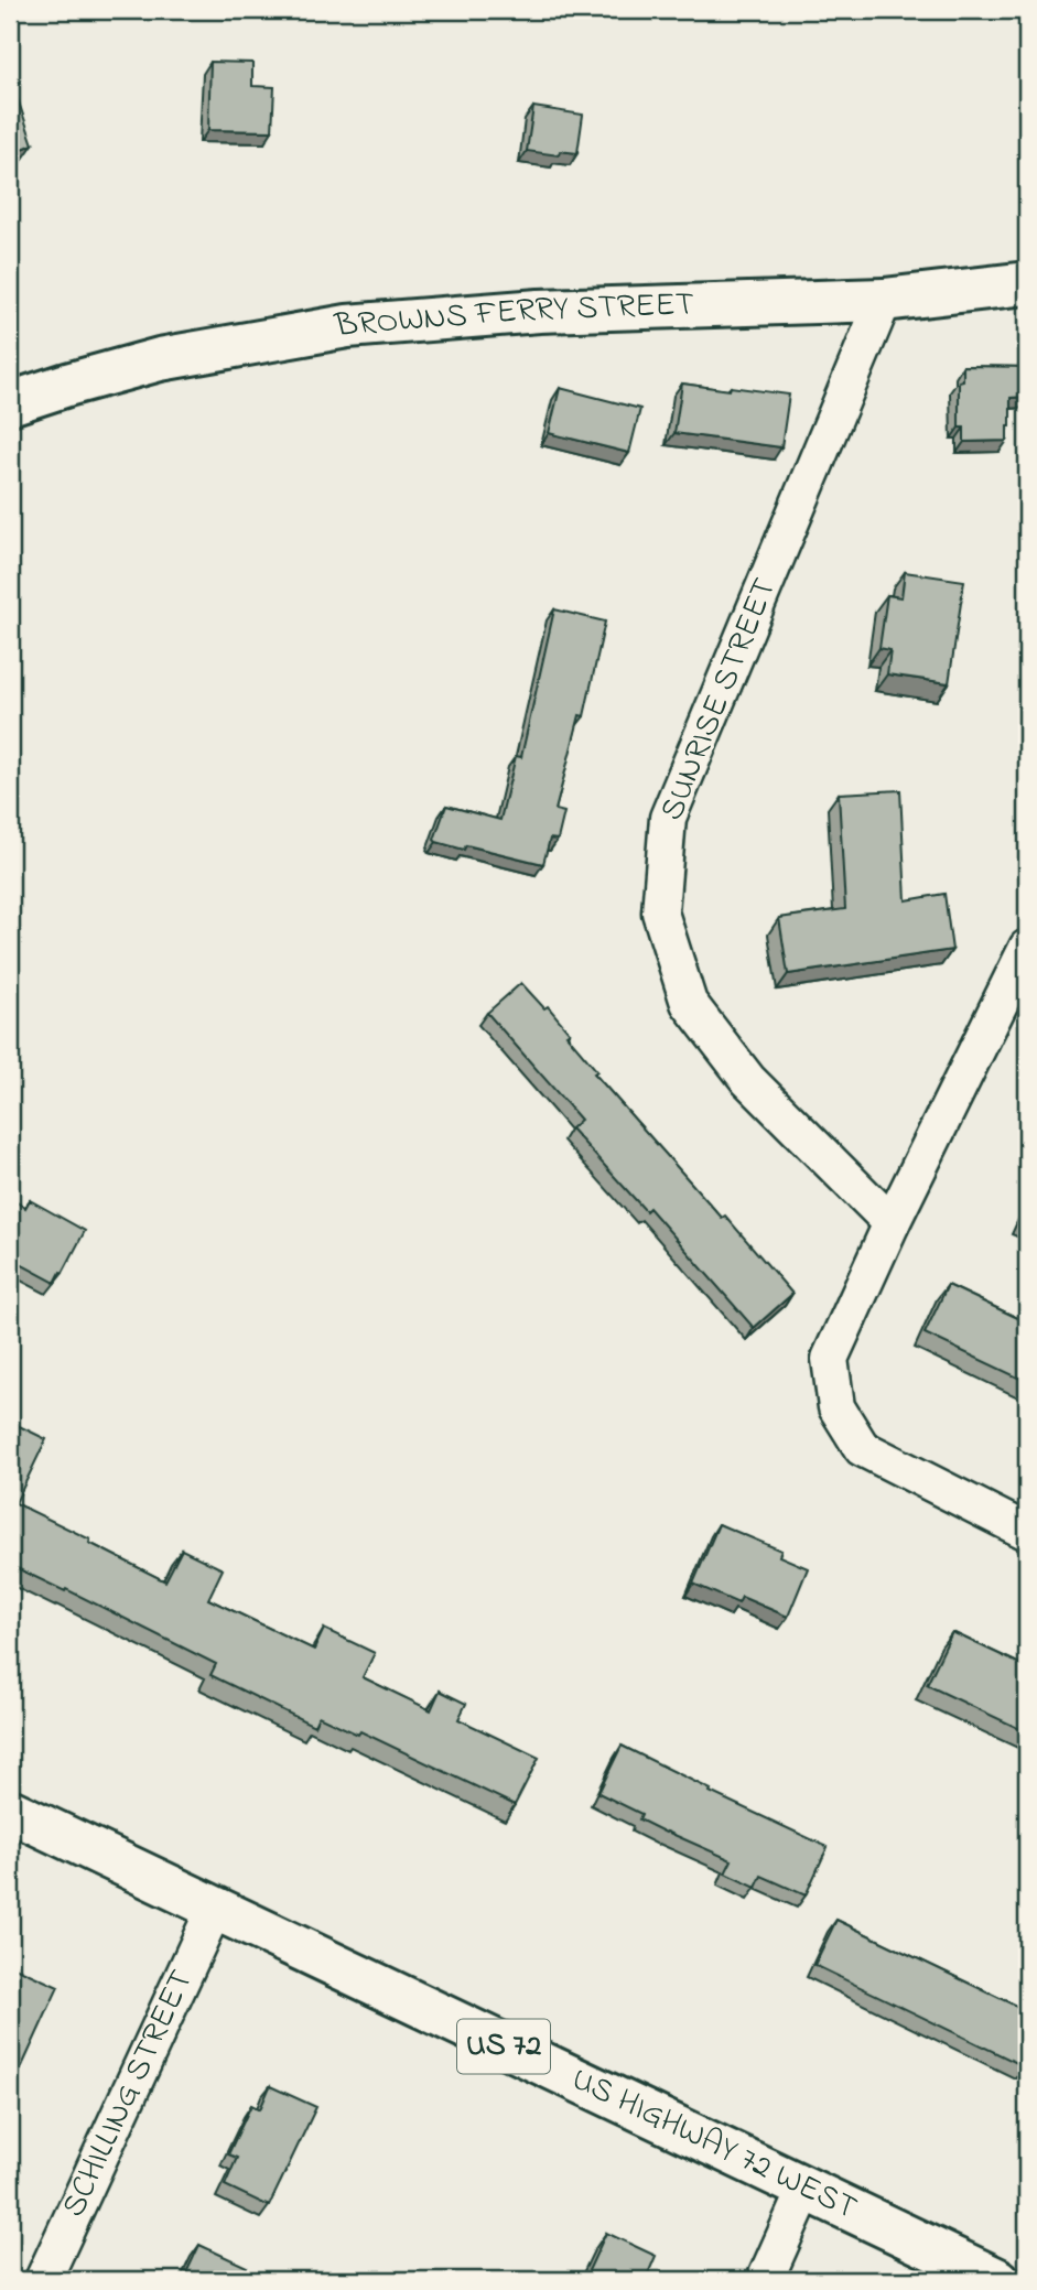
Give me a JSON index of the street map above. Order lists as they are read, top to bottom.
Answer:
{
  "streets": {
    "main road": ["BROWNS FERRY STREET", "US 72", "US HIGHWAY 72 WEST"],
    "street": ["SUNRISE STREET", "SCHILLING STREET"]
  },
  "crossings": [
    ["BROWNS FERRY STREET", "SUNRISE STREET"],
    ["SCHILLING STREET", "US HIGHWAY 72 WEST"]
  ]
}
